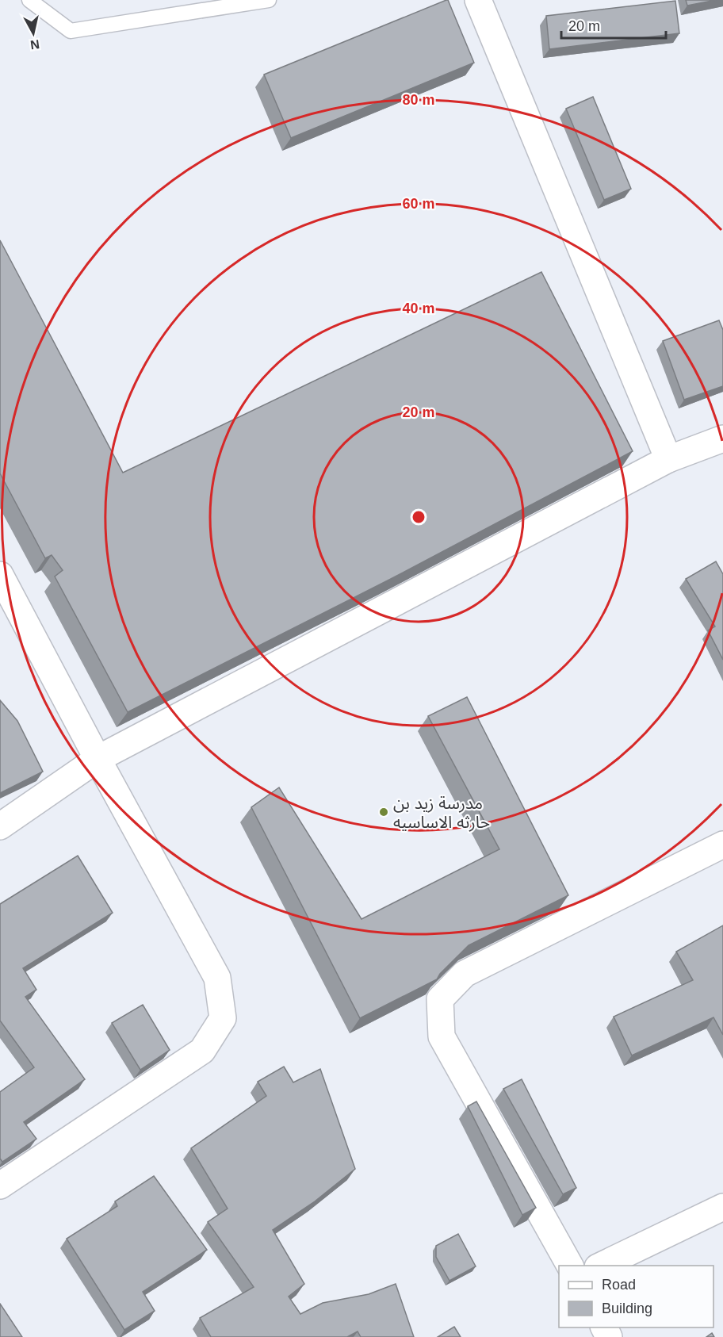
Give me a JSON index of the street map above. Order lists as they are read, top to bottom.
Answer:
{
  "places": ["مدرسة زيد بن حارثه الاساسيه"],
  "legend": ["Road", "Building"],
  "scale_bar": "20 m",
  "north": "bottom",
  "rings": [
    "80 m",
    "60 m",
    "40 m",
    "20 m"
  ]
}
